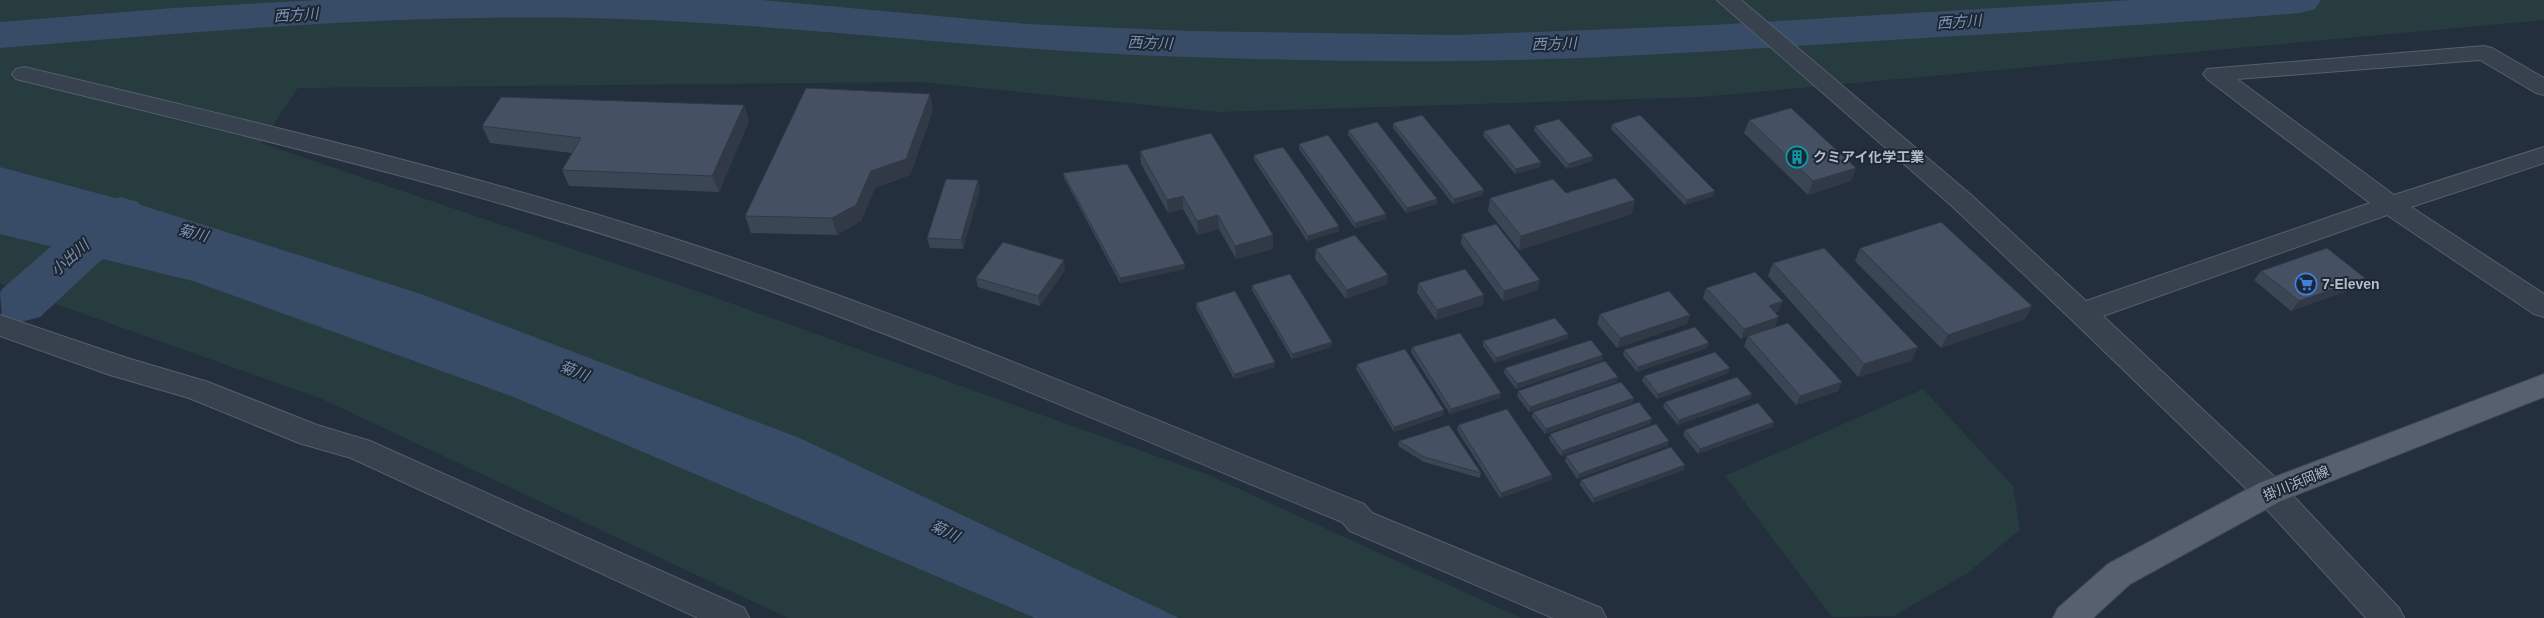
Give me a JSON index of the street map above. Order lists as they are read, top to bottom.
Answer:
{
  "streets": {
    "main road": ["掛川浜岡線"]
  },
  "water": ["西方川", "菊川", "小出川"],
  "places": {
    "building": ["クミアイ化学工業"],
    "supermarket": ["7-Eleven"]
  }
}
